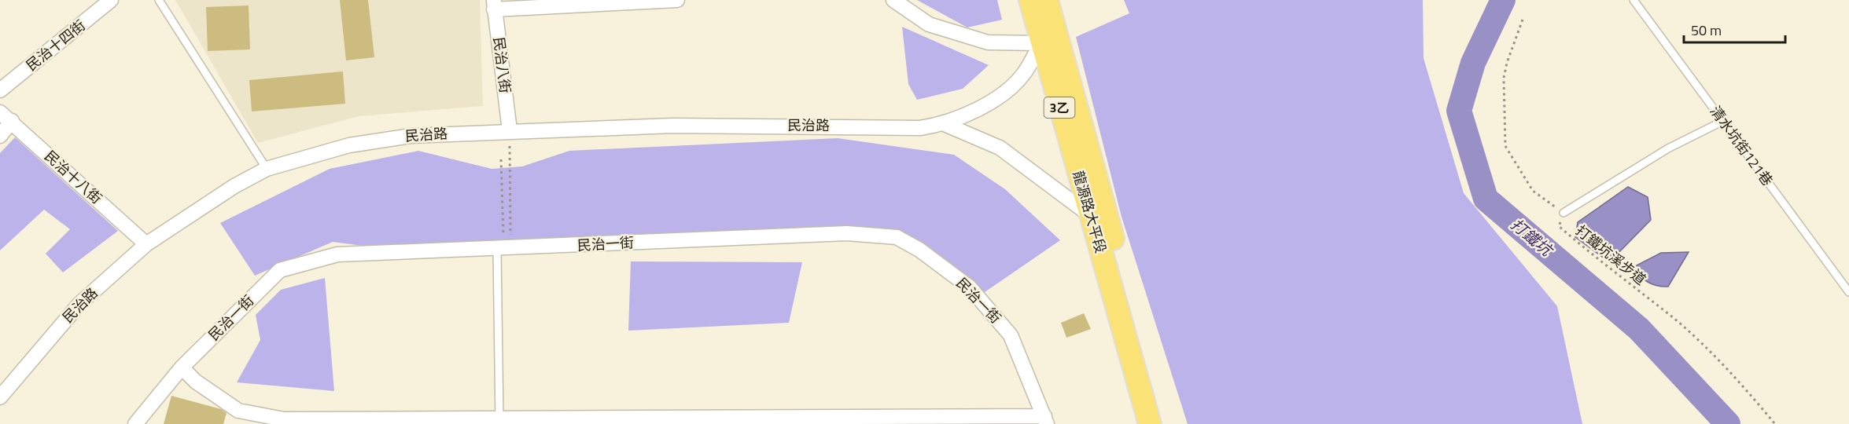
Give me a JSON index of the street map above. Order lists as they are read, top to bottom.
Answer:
{
  "streets": {
    "main road": ["3乙", "龍源路大平段"],
    "street": [
      "民治十四街",
      "民治八街",
      "民治路",
      "民治十八街",
      "民治一街"
    ],
    "lane": ["清水坑街121巷"],
    "path": ["打鐵坑溪步道"]
  },
  "crossings": [
    ["民治八街", "民治路"],
    ["民治路", "民治十八街"]
  ],
  "water": ["打鐵坑"],
  "scale_bar": "50 m"
}
